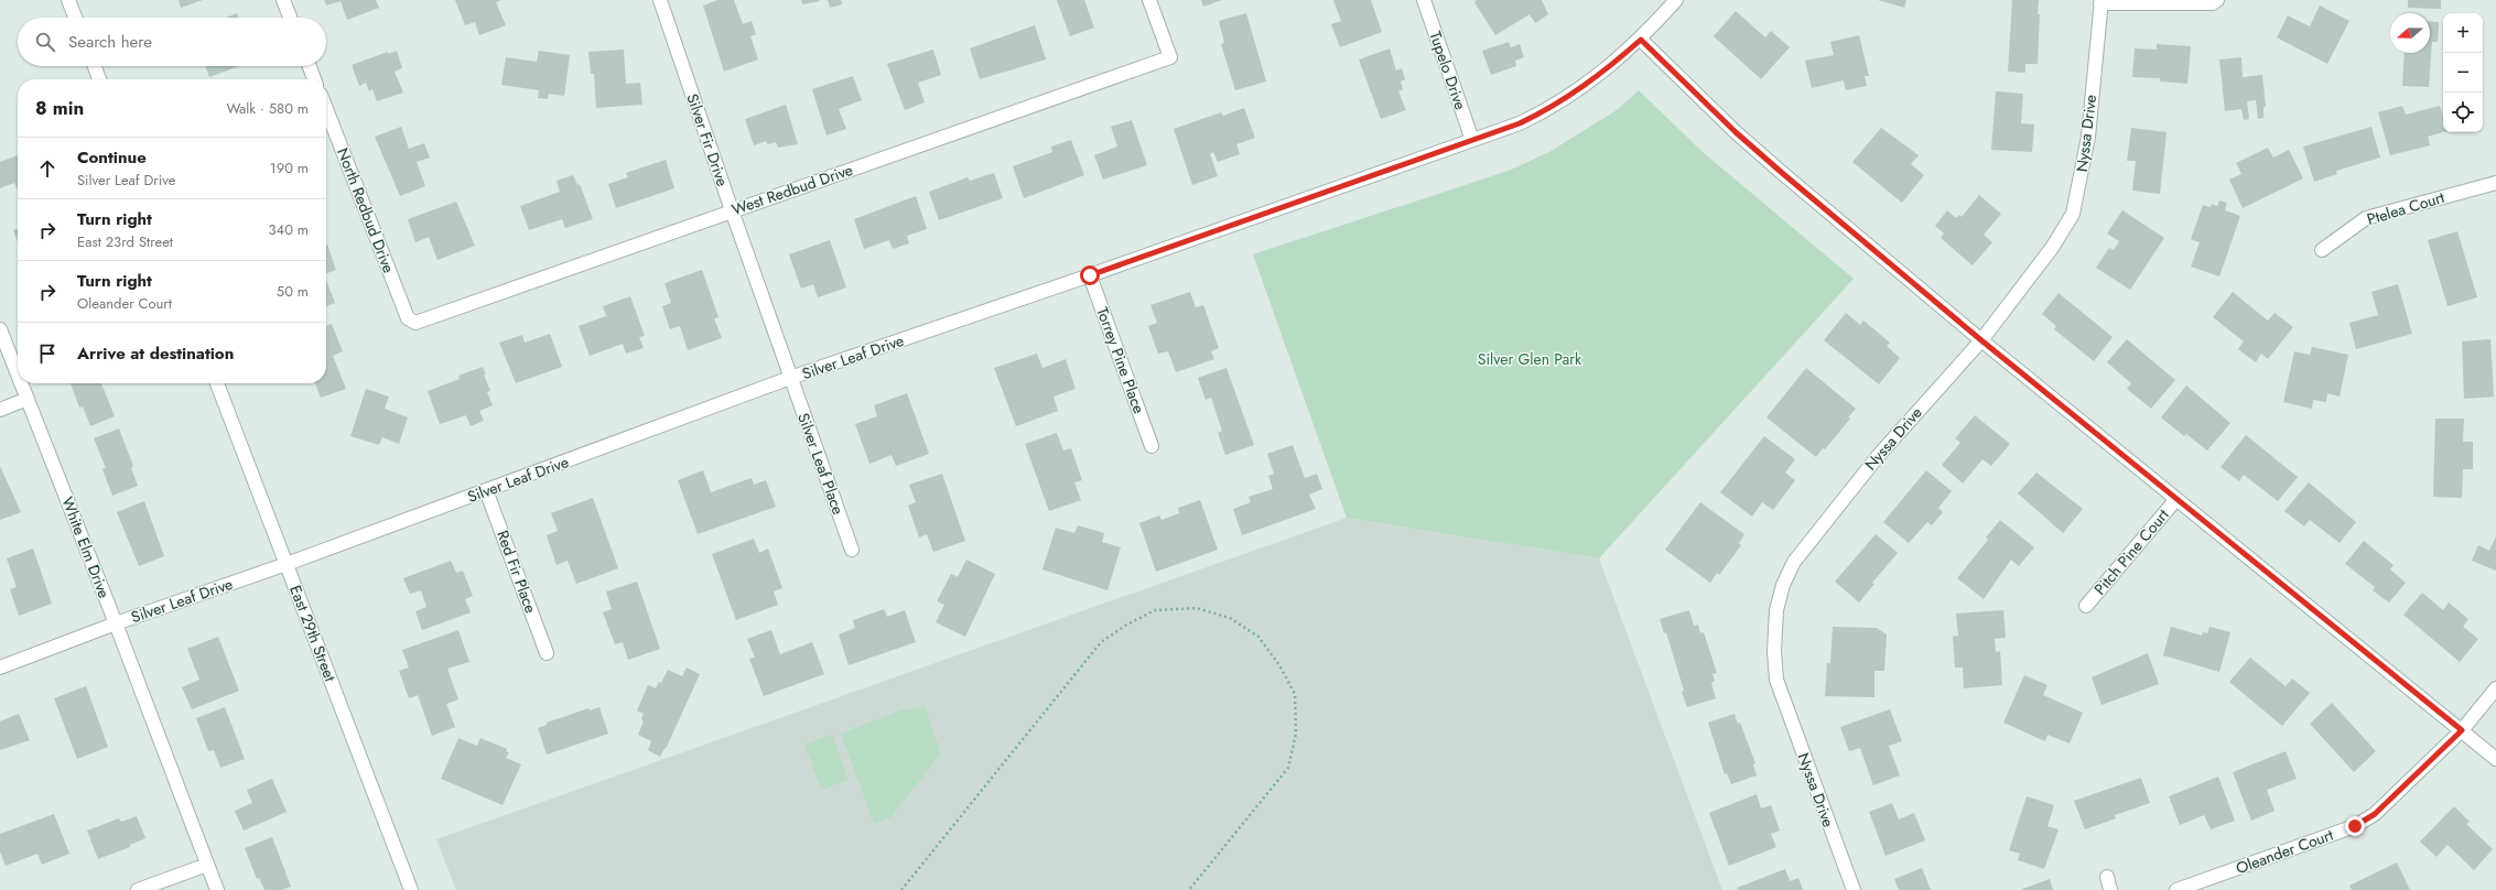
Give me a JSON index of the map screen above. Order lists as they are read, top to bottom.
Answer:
{
  "streets": {
    "street": [
      "Tupelo Drive",
      "Nyssa Drive",
      "Silver Fir Drive",
      "West Redbud Drive",
      "Ptelea Court",
      "North Redbud Drive",
      "Silver Leaf Drive",
      "Torrey Pine Place",
      "Silver Leaf Place",
      "White Elm Drive",
      "Pitch Pine Court",
      "Red Fir Place",
      "East 29th Street",
      "Oleander Court"
    ]
  },
  "crossings": [
    ["Tupelo Drive", "Silver Leaf Drive"],
    ["Silver Fir Drive", "West Redbud Drive"],
    ["Silver Fir Drive", "Silver Leaf Drive"],
    ["Silver Fir Drive", "Silver Leaf Place"],
    ["West Redbud Drive", "North Redbud Drive"],
    ["Silver Leaf Drive", "Torrey Pine Place"],
    ["Silver Leaf Drive", "Silver Leaf Place"],
    ["Silver Leaf Drive", "White Elm Drive"],
    ["Silver Leaf Drive", "Red Fir Place"],
    ["Silver Leaf Drive", "East 29th Street"]
  ],
  "parks": ["Silver Glen Park"],
  "north": "left",
  "page": {
    "map_buttons": ["+", "−"],
    "search": "Search here",
    "heading": ["8 min", "Walk · 580 m"],
    "list": [
      ["Continue", "Silver Leaf Drive", "190 m"],
      ["Turn right", "East 23rd Street", "340 m"],
      ["Turn right", "Oleander Court", "50 m"],
      "Arrive at destination"
    ]
  }
}
